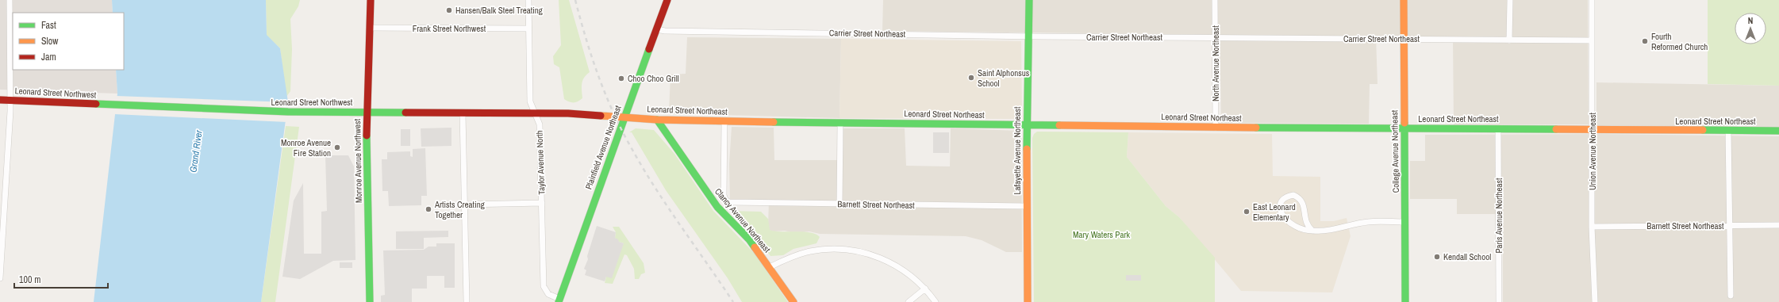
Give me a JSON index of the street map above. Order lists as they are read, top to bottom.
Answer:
{
  "streets": {
    "main road": [
      "Leonard Street Northwest",
      "Leonard Street Northeast",
      "Plainfield Avenue Northeast",
      "Lafayette Avenue Northeast",
      "College Avenue Northeast",
      "Monroe Avenue Northwest",
      "Clancy Avenue Northeast"
    ],
    "street": [
      "Frank Street Northwest",
      "Carrier Street Northeast",
      "North Avenue Northeast",
      "Union Avenue Northeast",
      "Taylor Avenue North",
      "Barnett Street Northeast",
      "Paris Avenue Northeast"
    ]
  },
  "crossings": [
    ["Frank Street Northwest", "Monroe Avenue Northwest"],
    ["Frank Street Northwest", "Taylor Avenue North"],
    ["Carrier Street Northeast", "North Avenue Northeast"],
    ["Carrier Street Northeast", "Plainfield Avenue Northeast"],
    ["Carrier Street Northeast", "Lafayette Avenue Northeast"],
    ["Carrier Street Northeast", "College Avenue Northeast"],
    ["Carrier Street Northeast", "Union Avenue Northeast"],
    ["North Avenue Northeast", "Leonard Street Northeast"],
    ["Leonard Street Northwest", "Leonard Street Northeast"],
    ["Leonard Street Northwest", "Plainfield Avenue Northeast"],
    ["Leonard Street Northwest", "Monroe Avenue Northwest"],
    ["Leonard Street Northwest", "Taylor Avenue North"],
    ["Leonard Street Northeast", "Plainfield Avenue Northeast"],
    ["Leonard Street Northeast", "Lafayette Avenue Northeast"],
    ["Leonard Street Northeast", "College Avenue Northeast"],
    ["Leonard Street Northeast", "Union Avenue Northeast"],
    ["Leonard Street Northeast", "Barnett Street Northeast"],
    ["Leonard Street Northeast", "Paris Avenue Northeast"],
    ["Leonard Street Northeast", "Clancy Avenue Northeast"],
    ["Plainfield Avenue Northeast", "Taylor Avenue North"],
    ["Lafayette Avenue Northeast", "Barnett Street Northeast"],
    ["Union Avenue Northeast", "Barnett Street Northeast"]
  ],
  "water": ["Grand River"],
  "parks": ["Mary Waters Park"],
  "places": [
    "Hansen/Balk Steel Treating",
    "Fourth Reformed Church",
    "Saint Alphonsus School",
    "Choo Choo Grill",
    "Monroe Avenue Fire Station",
    "Artists Creating Together",
    "East Leonard Elementary",
    "Kendall School"
  ],
  "legend": ["Fast", "Slow", "Jam"],
  "scale_bar": "100 m",
  "north": "top"
}
